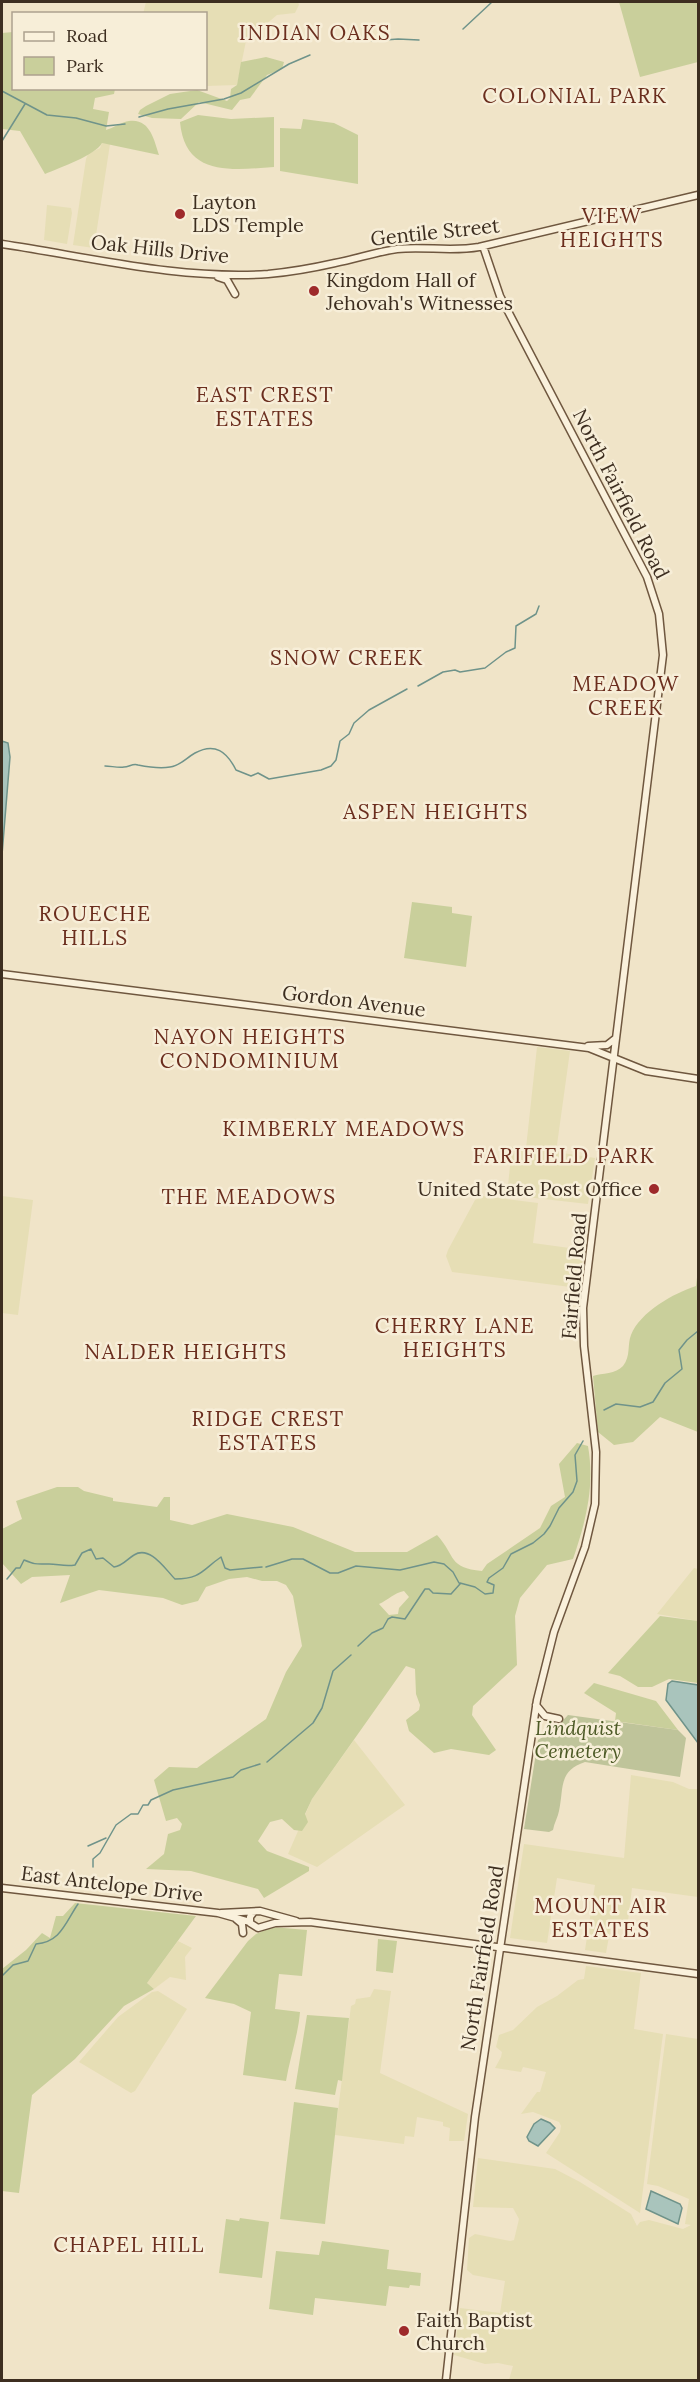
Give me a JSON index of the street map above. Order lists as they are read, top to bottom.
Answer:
{
  "streets": {
    "main road": [
      "Gentile Street",
      "Oak Hills Drive",
      "North Fairfield Road",
      "Gordon Avenue",
      "Fairfield Road",
      "East Antelope Drive"
    ]
  },
  "crossings": [
    ["Gentile Street", "Oak Hills Drive"],
    ["Gentile Street", "North Fairfield Road"],
    ["North Fairfield Road", "Fairfield Road"],
    ["Gordon Avenue", "Fairfield Road"]
  ],
  "districts": [
    "INDIAN OAKS",
    "COLONIAL PARK",
    "VIEW HEIGHTS",
    "EAST CREST ESTATES",
    "SNOW CREEK",
    "MEADOW CREEK",
    "ASPEN HEIGHTS",
    "ROUECHE HILLS",
    "NAYON HEIGHTS CONDOMINIUM",
    "KIMBERLY MEADOWS",
    "FARIFIELD PARK",
    "THE MEADOWS",
    "CHERRY LANE HEIGHTS",
    "NALDER HEIGHTS",
    "RIDGE CREST ESTATES",
    "MOUNT AIR ESTATES",
    "CHAPEL HILL"
  ],
  "parks": ["Lindquist Cemetery"],
  "places": [
    "Layton LDS Temple",
    "Kingdom Hall of Jehovah's Witnesses",
    "United State Post Office",
    "Faith Baptist Church"
  ],
  "legend": ["Road", "Park"]
}
